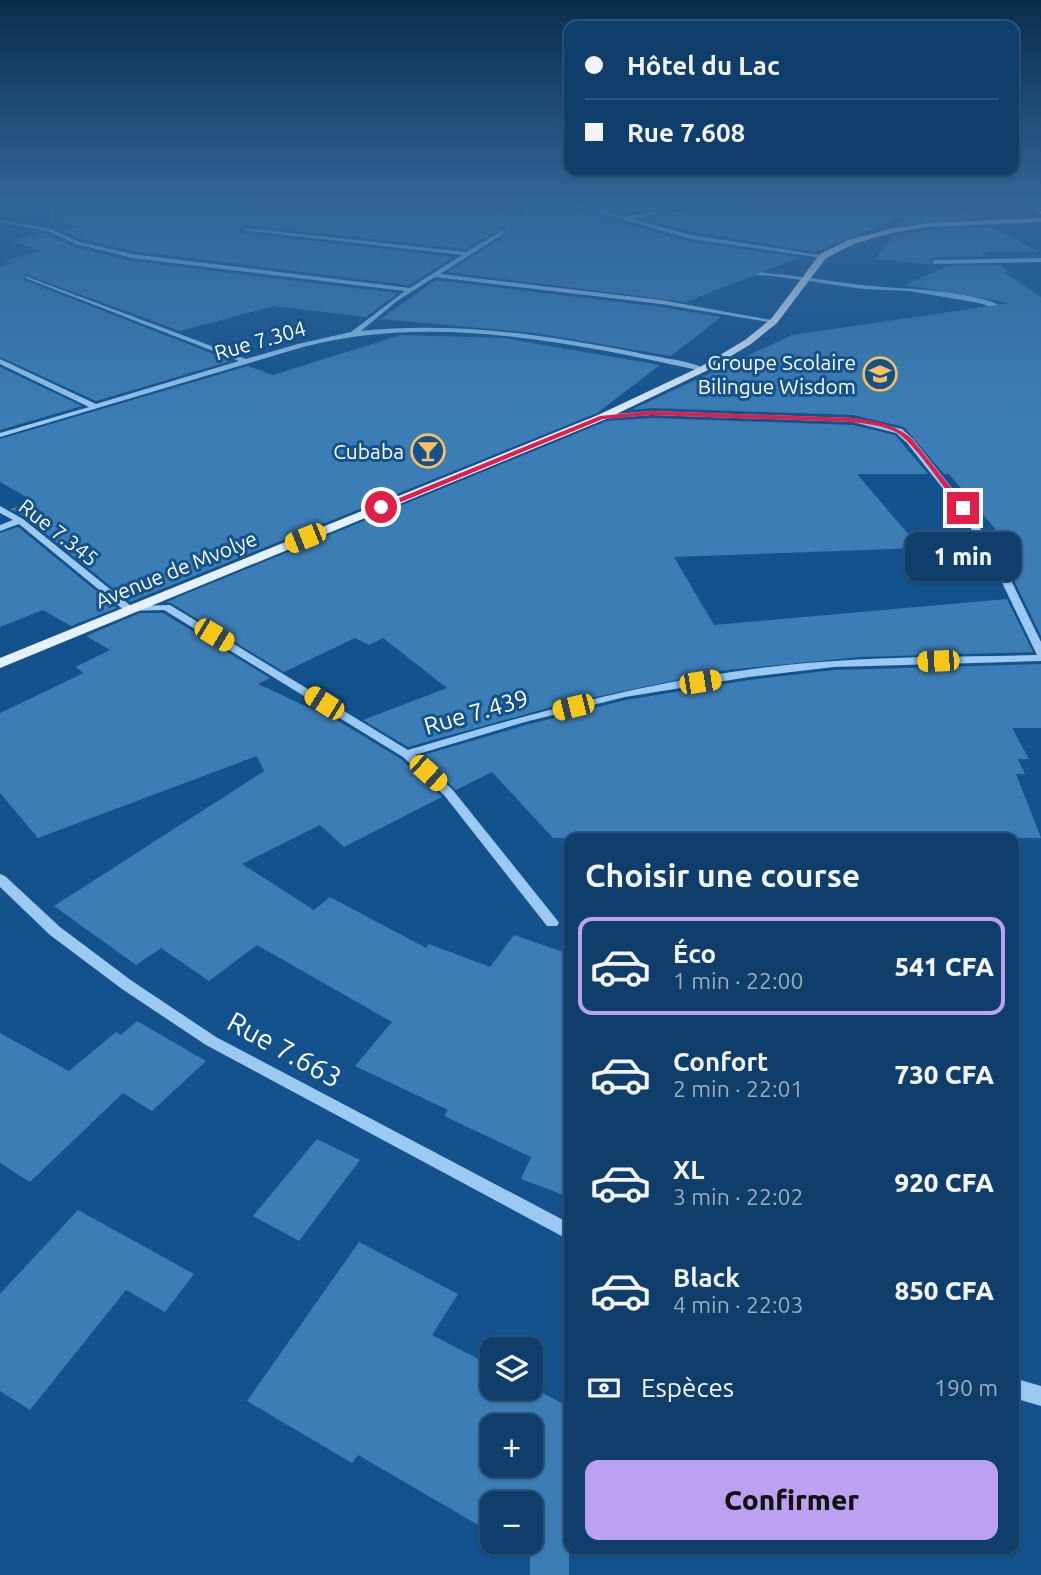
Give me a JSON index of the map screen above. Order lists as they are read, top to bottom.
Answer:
{
  "streets": {
    "main road": ["Avenue de Mvolye"],
    "street": [
      "Rue 7.304",
      "Rue 7.345",
      "Rue 7.439",
      "Rue 7.663"
    ]
  },
  "crossings": [
    ["Rue 7.304", "Avenue de Mvolye"],
    ["Rue 7.345", "Avenue de Mvolye"],
    ["Rue 7.345", "Rue 7.439"],
    ["Avenue de Mvolye", "Rue 7.439"]
  ],
  "places": {
    "school or university": ["Groupe Scolaire Bilingue Wisdom"],
    "bar": ["Cubaba"]
  },
  "page": {
    "banner": ["Hôtel du Lac", "Rue 7.608"],
    "bubble": "1 min",
    "heading": "Choisir une course",
    "list": [
      {
        "name": "Éco",
        "note": "1 min · 22:00",
        "value": "541 CFA"
      },
      {
        "name": "Confort",
        "note": "2 min · 22:01",
        "value": "730 CFA"
      },
      {
        "name": "XL",
        "note": "3 min · 22:02",
        "value": "920 CFA"
      },
      {
        "name": "Black",
        "note": "4 min · 22:03",
        "value": "850 CFA"
      }
    ],
    "map_buttons": ["+", "−"],
    "pay": ["Espèces", "190 m"],
    "buttons": "Confirmer"
  }
}
